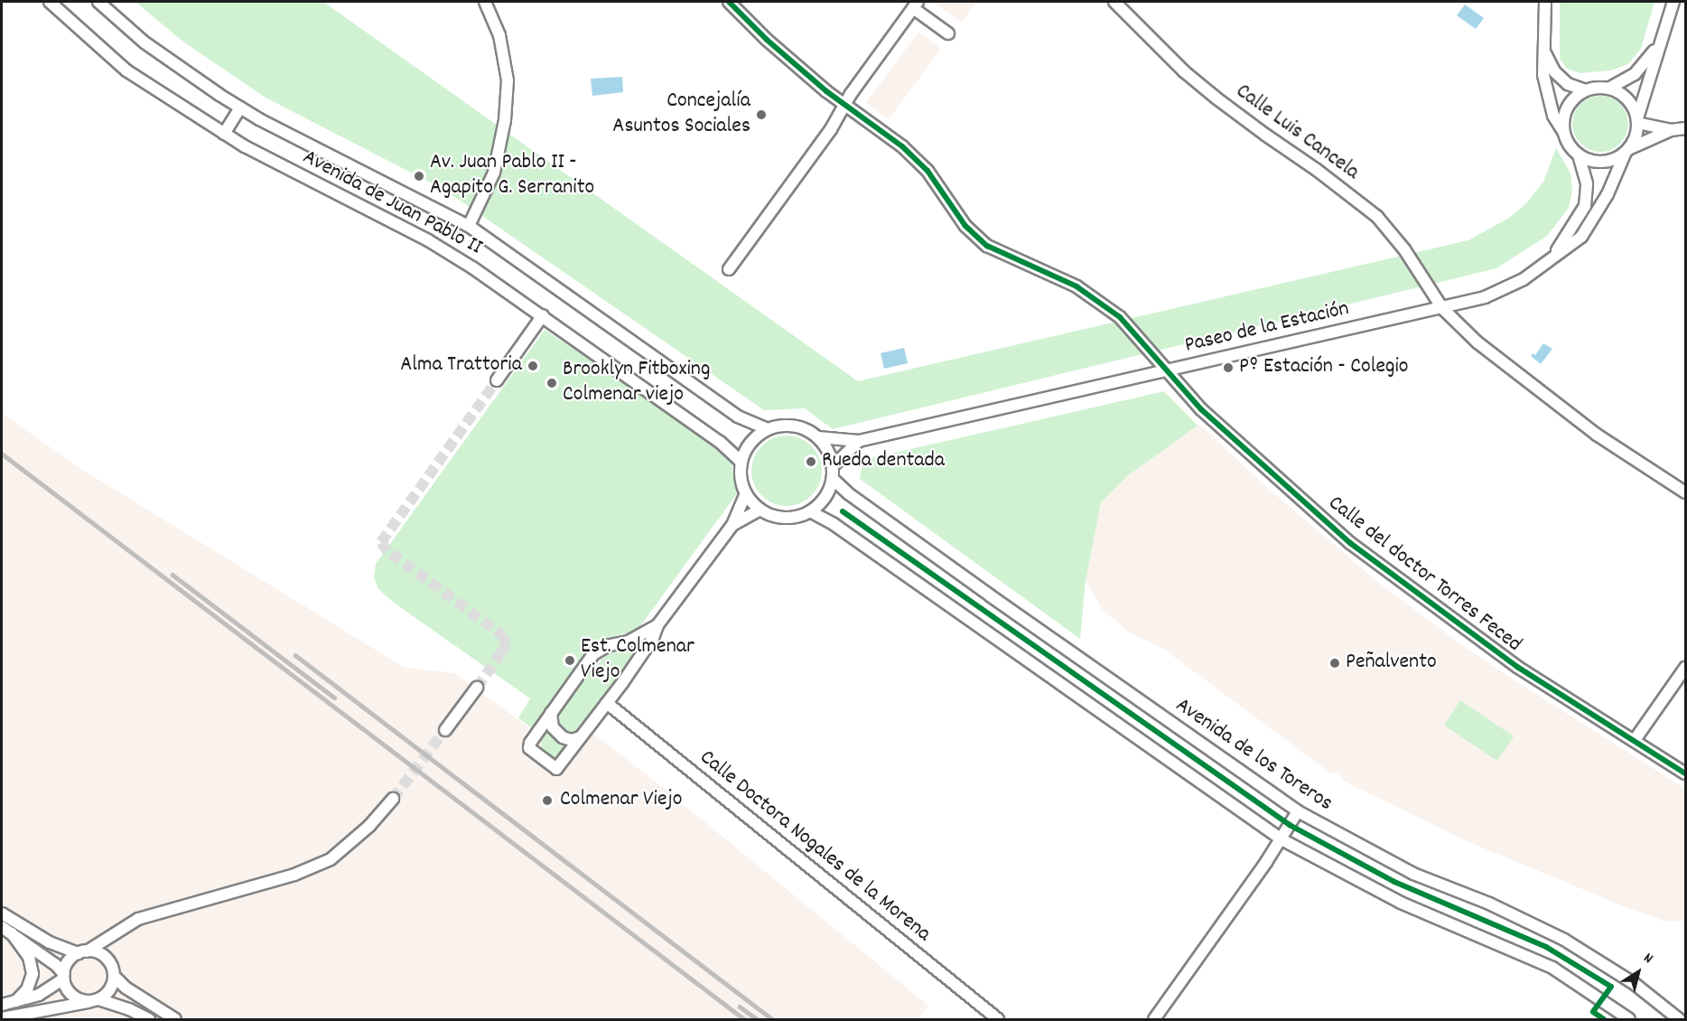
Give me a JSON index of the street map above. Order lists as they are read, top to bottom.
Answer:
{
  "streets": {
    "street": [
      "Calle Luis Cancela",
      "Avenida de Juan Pablo II",
      "Paseo de la Estación",
      "Calle del doctor Torres Feced",
      "Avenida de los Toreros",
      "Calle Doctora Nogales de la Morena"
    ]
  },
  "crossings": [
    ["Calle Luis Cancela", "Paseo de la Estación"],
    ["Avenida de Juan Pablo II", "Paseo de la Estación"],
    ["Avenida de Juan Pablo II", "Avenida de los Toreros"],
    ["Paseo de la Estación", "Calle del doctor Torres Feced"],
    ["Paseo de la Estación", "Avenida de los Toreros"]
  ],
  "places": [
    "Concejalía Asuntos Sociales",
    "Av. Juan Pablo II - Agapito G. Serranito",
    "Alma Trattoria",
    "Pº Estación - Colegio",
    "Brooklyn Fitboxing Colmenar viejo",
    "Rueda dentada",
    "Est. Colmenar Viejo",
    "Peñalvento",
    "Colmenar Viejo"
  ],
  "north": "top right"
}
